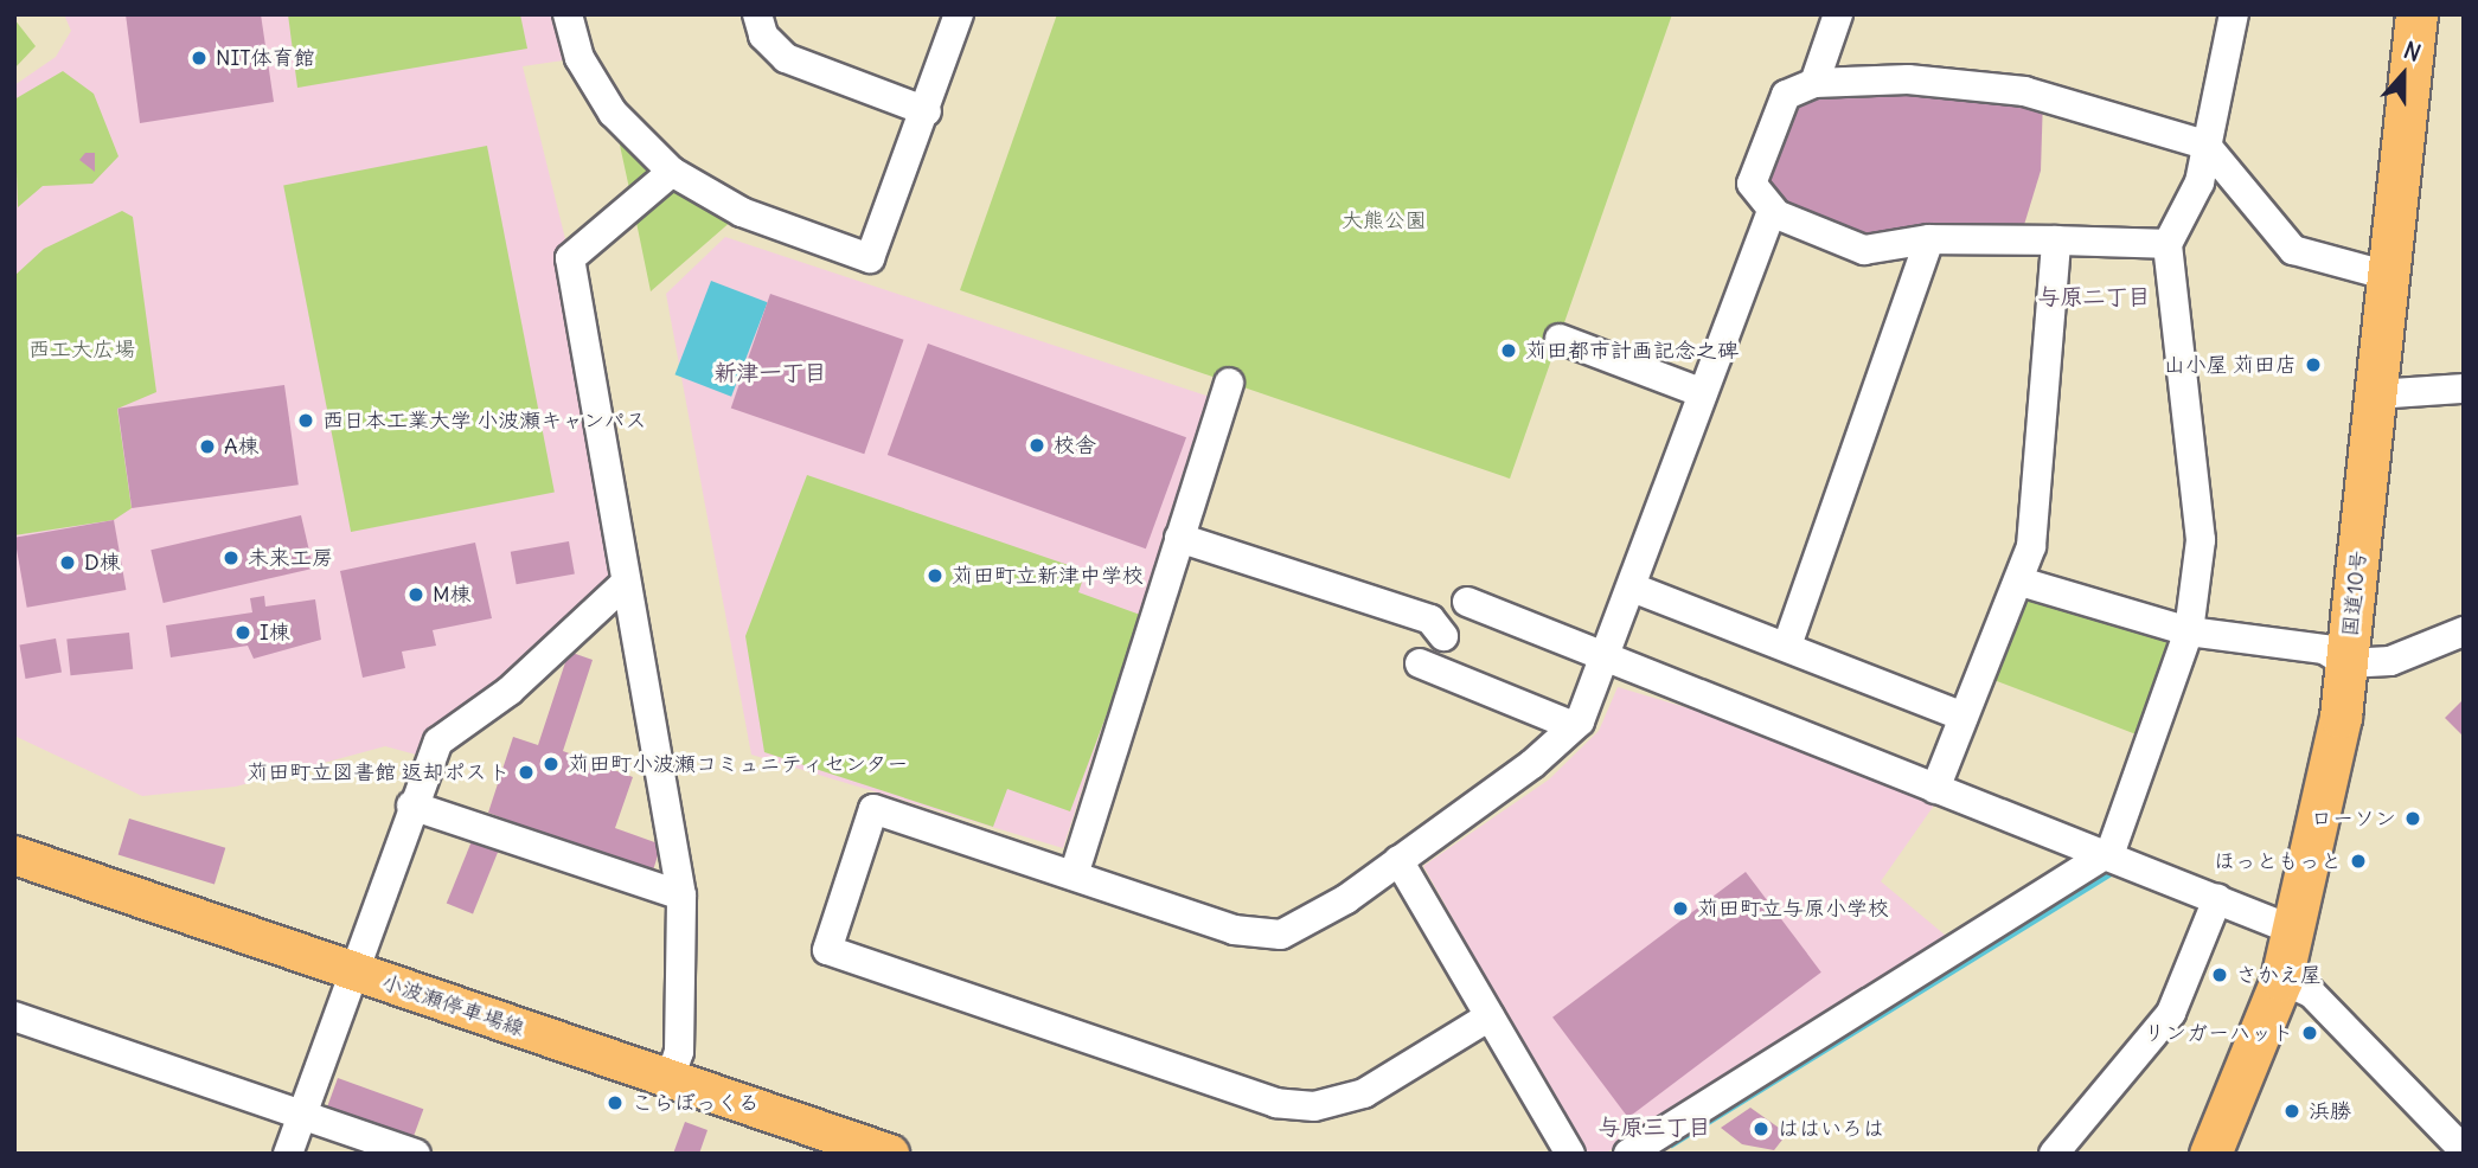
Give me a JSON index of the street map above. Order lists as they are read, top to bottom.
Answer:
{
  "streets": {
    "highway": ["国道10号"],
    "main road": ["小波瀬停車場線"]
  },
  "districts": ["与原二丁目", "新津一丁目", "与原三丁目"],
  "parks": ["大熊公園", "西工大広場"],
  "places": [
    "NIT体育館",
    "苅田都市計画記念之碑",
    "山小屋 苅田店",
    "西日本工業大学 小波瀬キャンパス",
    "校舎",
    "A棟",
    "未来工房",
    "D棟",
    "苅田町立新津中学校",
    "M棟",
    "I棟",
    "苅田町小波瀬コミュニティセンター",
    "苅田町立図書館 返却ポスト",
    "ローソン",
    "ほっともっと",
    "苅田町立与原小学校",
    "さかえ屋",
    "リンガーハット",
    "こらぼっくる",
    "浜勝",
    "ははいろは"
  ],
  "north": "top"
}
